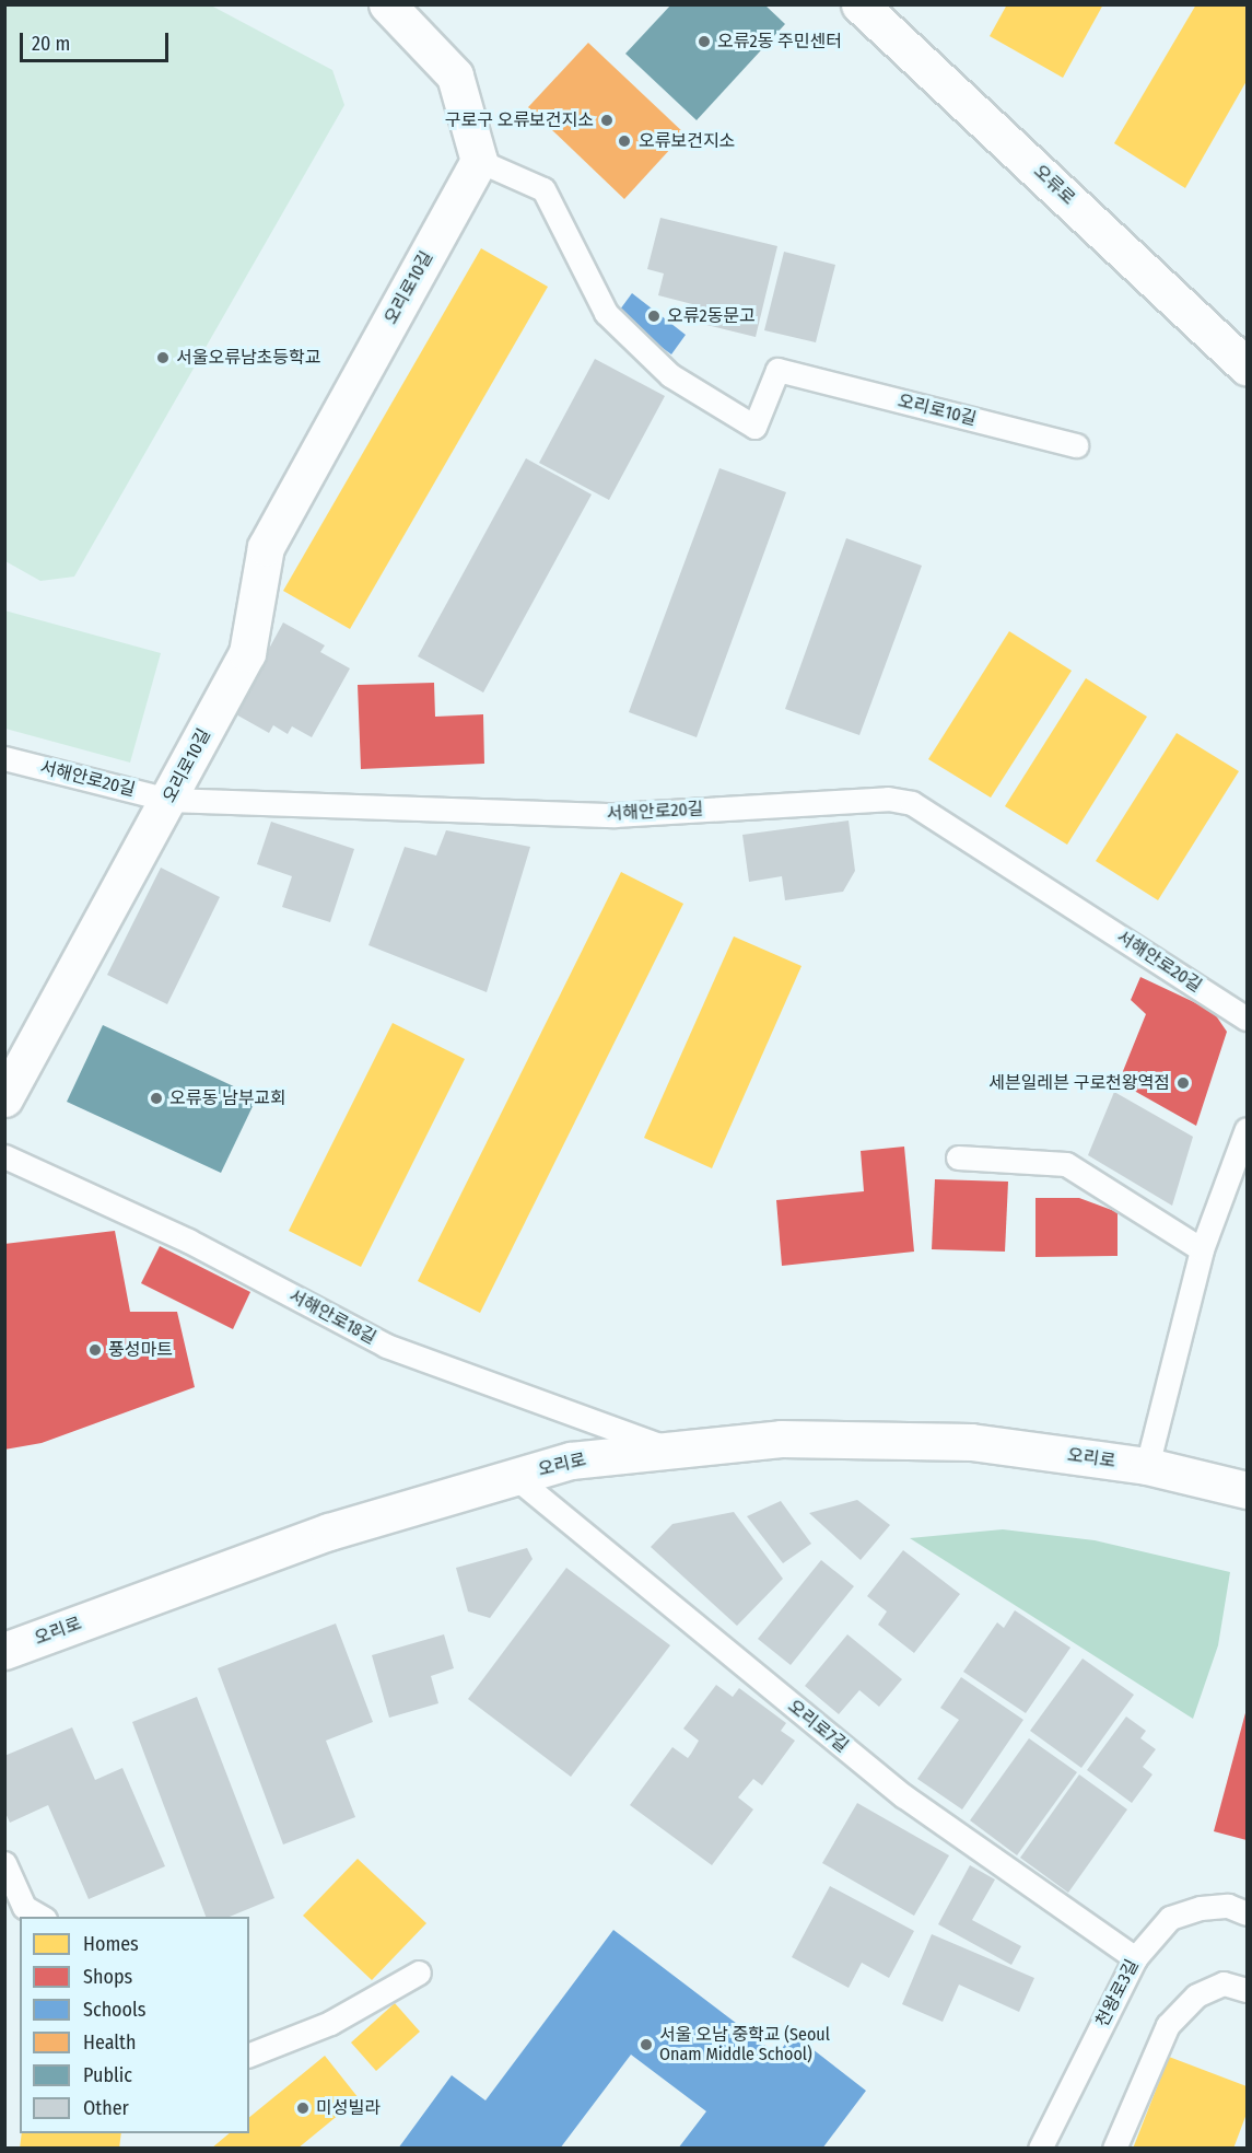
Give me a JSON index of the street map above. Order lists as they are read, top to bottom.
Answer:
{
  "streets": {
    "main road": ["오류로", "오리로10길", "오리로"],
    "lane": [
      "서해안로20길",
      "서해안로18길",
      "오리로7길",
      "천왕로3길"
    ]
  },
  "crossings": [
    ["오리로10길", "서해안로20길"],
    ["서해안로18길", "오리로"],
    ["오리로", "오리로7길"],
    ["오리로7길", "천왕로3길"]
  ],
  "places": [
    "오류2동 주민센터",
    "구로구 오류보건지소",
    "오류보건지소",
    "오류2동문고",
    "서울오류남초등학교",
    "세븐일레븐 구로천왕역점",
    "오류동 남부교회",
    "풍성마트",
    "서울 오남 중학교 (Seoul Onam Middle School)",
    "미성빌라"
  ],
  "legend": [
    "Homes",
    "Shops",
    "Schools",
    "Health",
    "Public",
    "Other"
  ],
  "scale_bar": "20 m"
}
